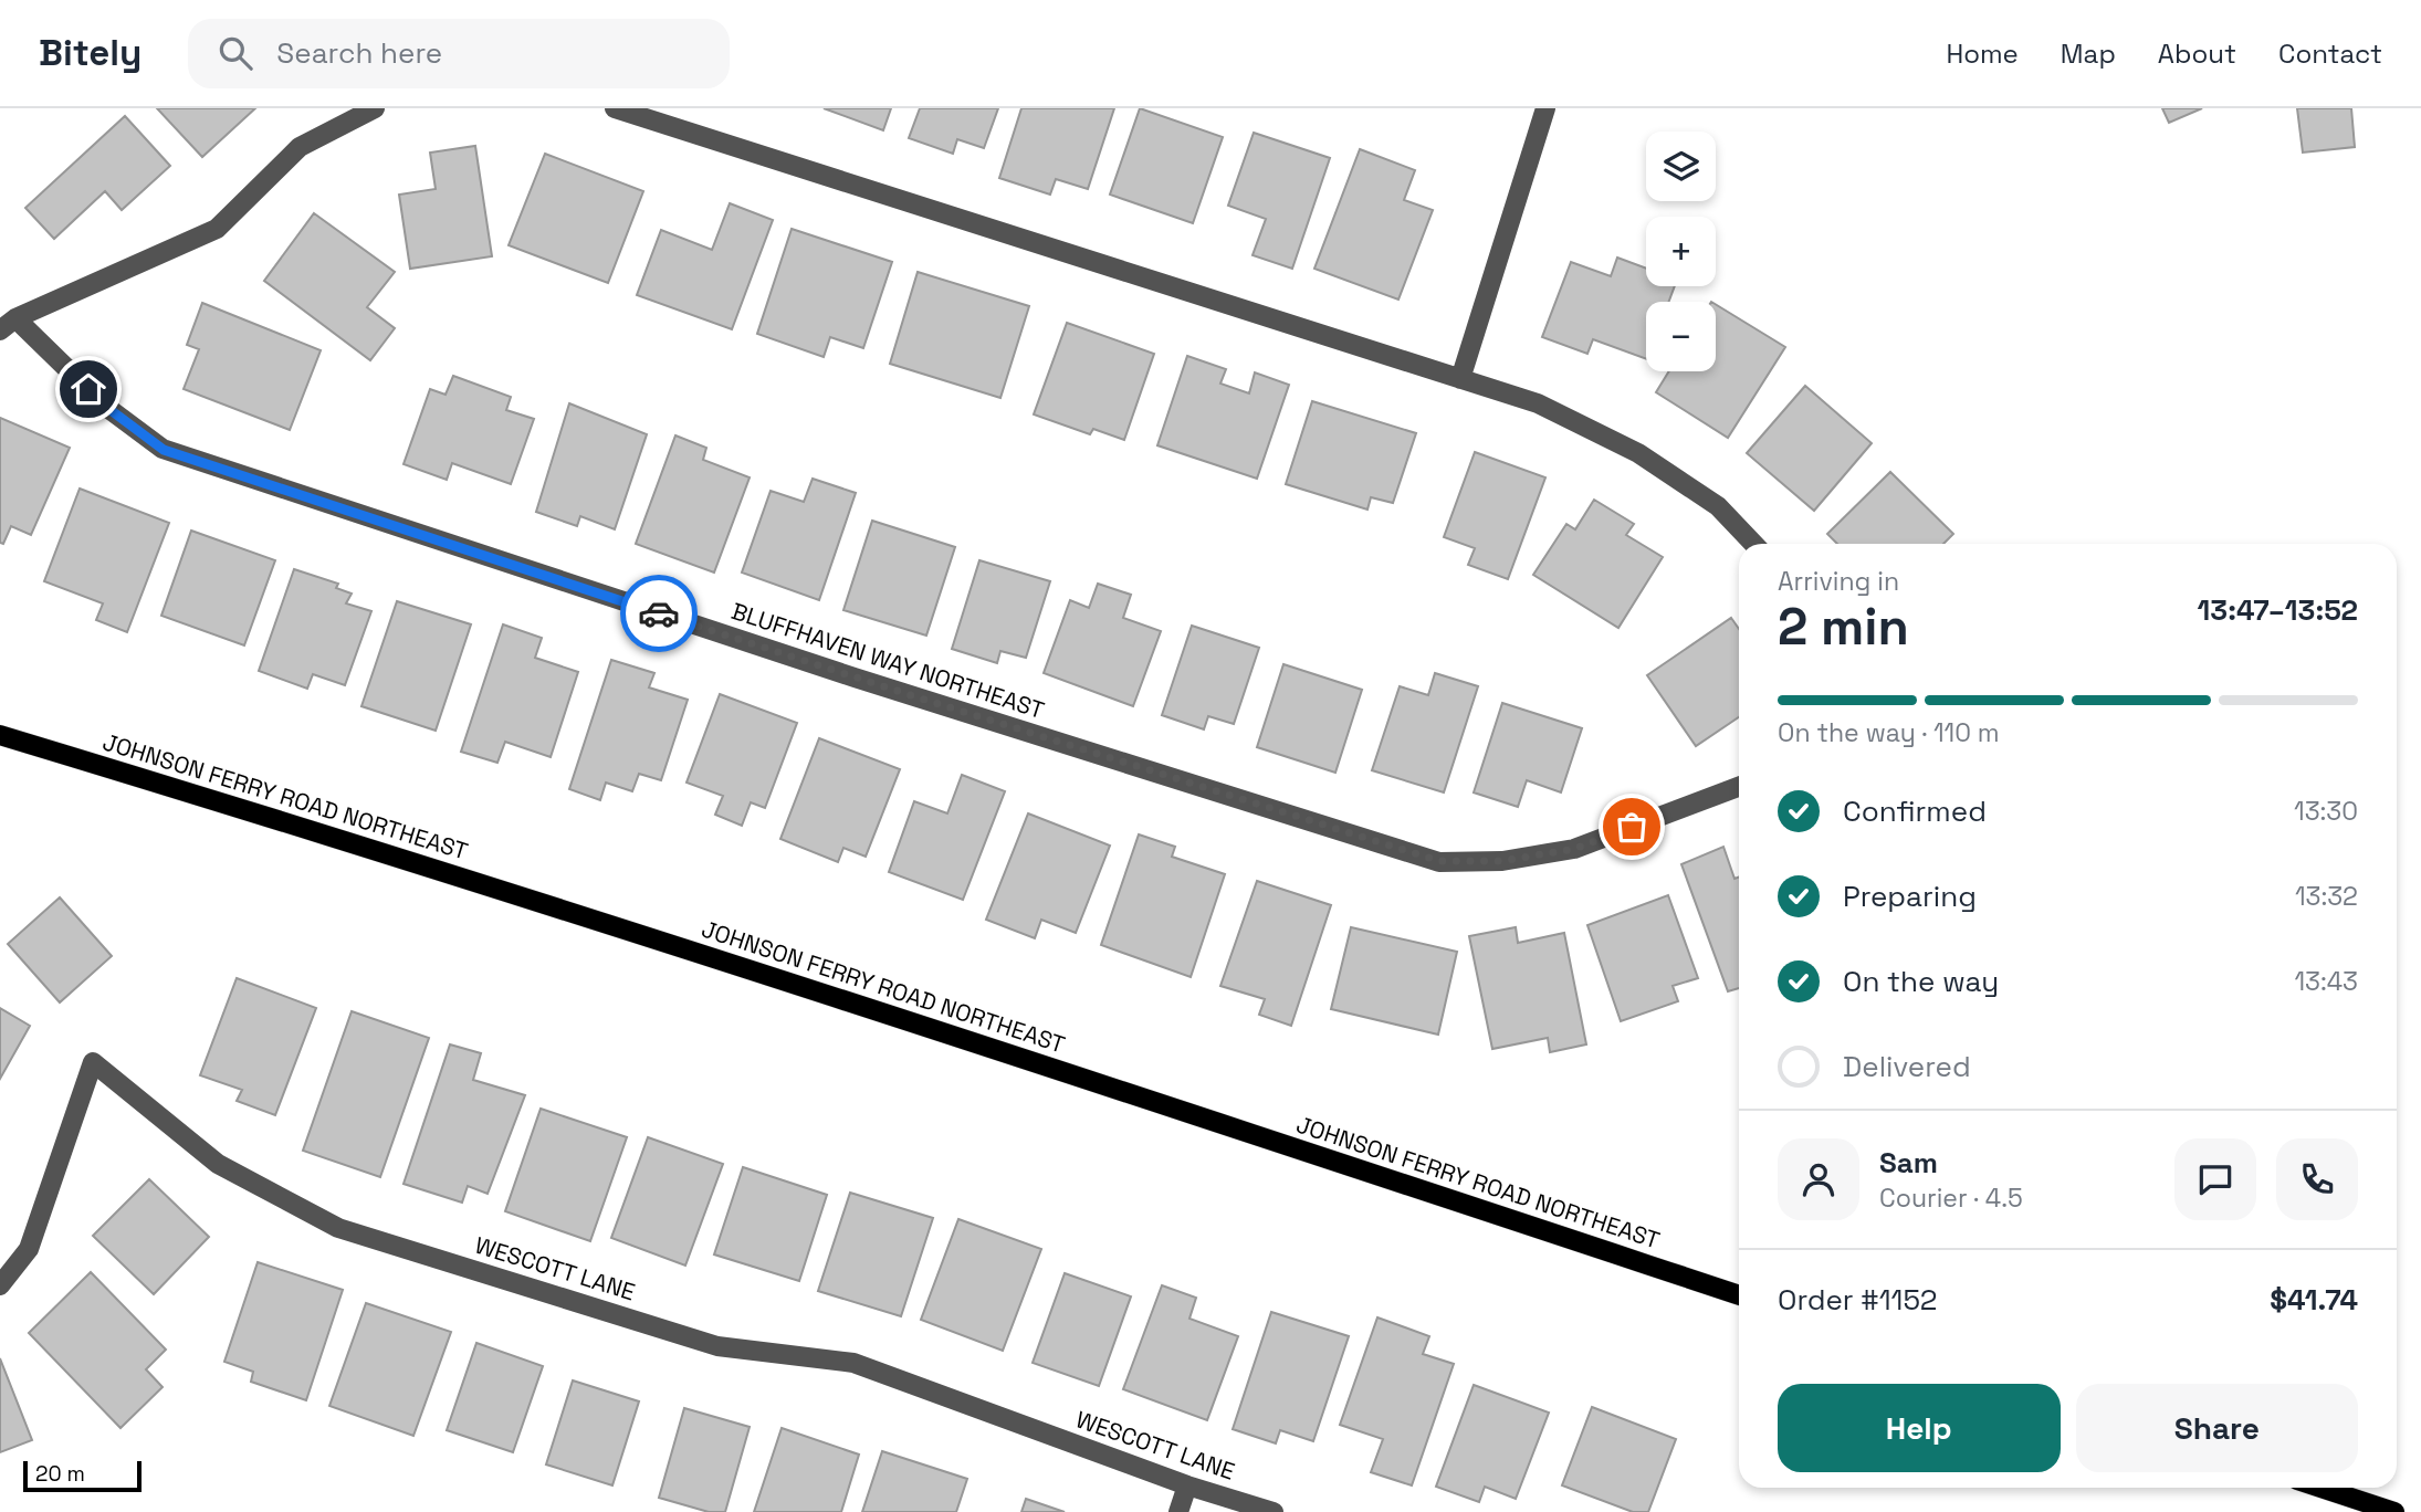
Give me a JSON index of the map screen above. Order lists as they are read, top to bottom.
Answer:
{
  "streets": {
    "main road": ["JOHNSON FERRY ROAD NORTHEAST"],
    "street": ["BLUFFHAVEN WAY NORTHEAST", "WESCOTT LANE"]
  },
  "scale_bar": "20 m",
  "page": {
    "header": "Bitely",
    "search": "Search here",
    "nav": [
      "Home",
      "Map",
      "About",
      "Contact"
    ],
    "map_buttons": ["+", "−"],
    "heading": ["2 min", "Arriving in", "13:47–13:52"],
    "panel": [
      "Sam",
      "Courier · 4.5",
      "Order #1152",
      "$41.74"
    ],
    "bar": "On the way · 110 m",
    "list": [
      ["Confirmed", "13:30"],
      ["Preparing", "13:32"],
      ["On the way", "13:43"],
      "Delivered"
    ],
    "buttons": ["Help", "Share"],
    "scale": "20 m"
  }
}
